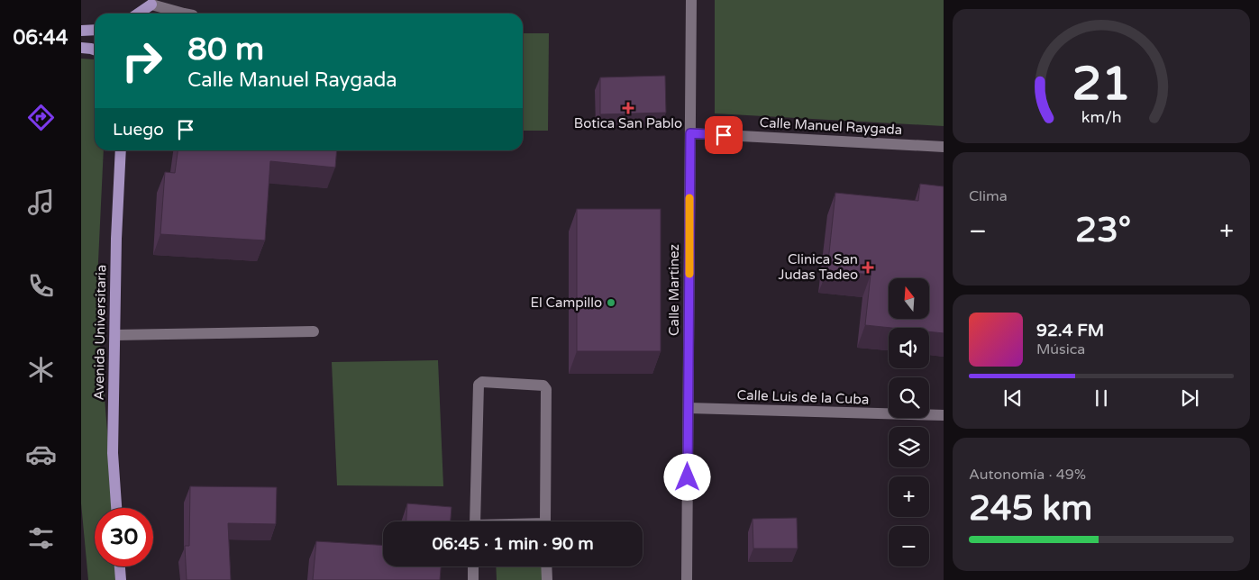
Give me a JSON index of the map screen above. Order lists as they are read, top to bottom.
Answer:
{
  "streets": {
    "main road": ["Avenida Universitaria"],
    "street": ["Calle Manuel Raygada", "Calle Martinez", "Calle Luis de la Cuba"]
  },
  "crossings": [
    ["Calle Manuel Raygada", "Calle Martinez"],
    ["Calle Martinez", "Calle Luis de la Cuba"]
  ],
  "places": {
    "health": ["Botica San Pablo", "Clinica San Judas Tadeo"],
    "other": ["El Campillo"]
  },
  "north": "top",
  "page": {
    "tabs": "06:44",
    "turn": ["80 m", "Calle Manuel Raygada"],
    "then": "Luego",
    "tile": [
      "Clima",
      ["Autonomía · 49%", "245 km"]
    ],
    "heat": ["−", "23°", "+"],
    "map_buttons": ["+", "−"],
    "song": ["92.4 FM", "Música"],
    "limit": "30",
    "trip": "06:45 · 1 min · 90 m",
    "gauge": ["21", "km/h"]
  }
}
